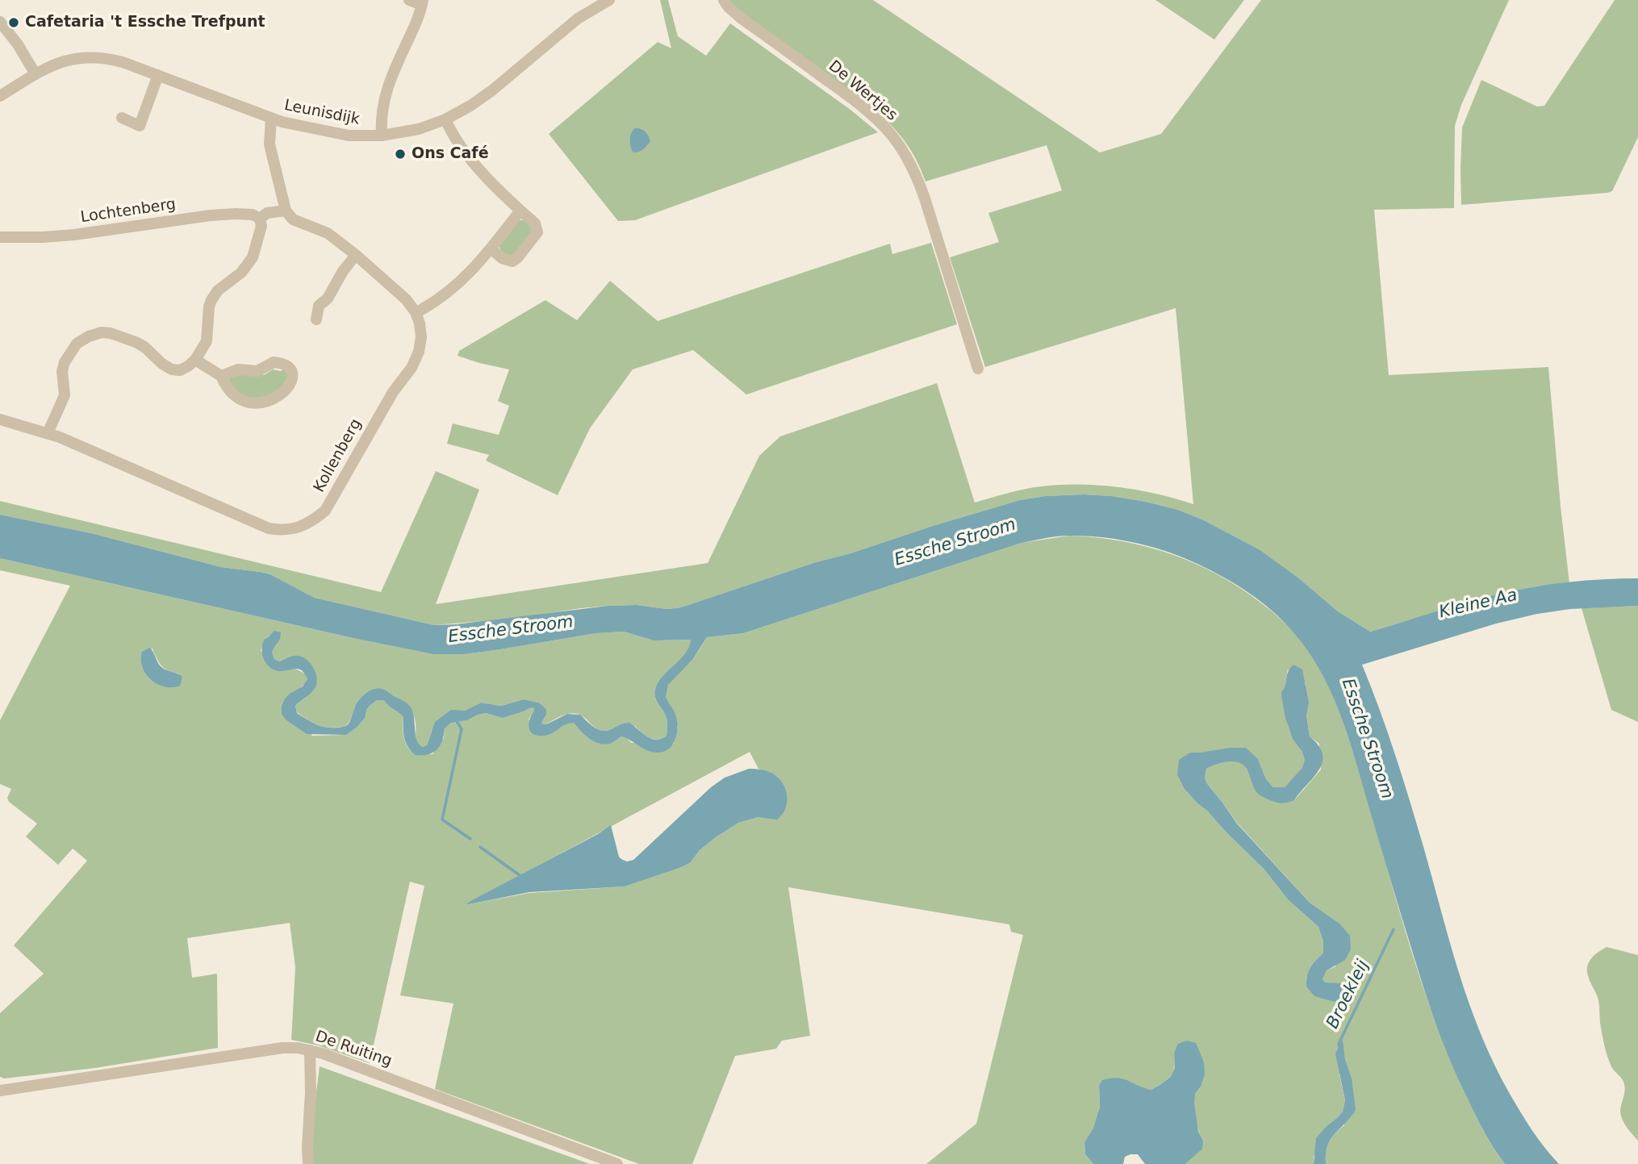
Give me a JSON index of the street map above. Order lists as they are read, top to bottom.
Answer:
{
  "streets": {
    "street": [
      "De Wertjes",
      "Leunisdijk",
      "Lochtenberg",
      "Kollenberg",
      "De Ruiting"
    ]
  },
  "water": ["Essche Stroom", "Kleine Aa", "Broekleij"],
  "places": ["Cafetaria 't Essche Trefpunt", "Ons Café"]
}
